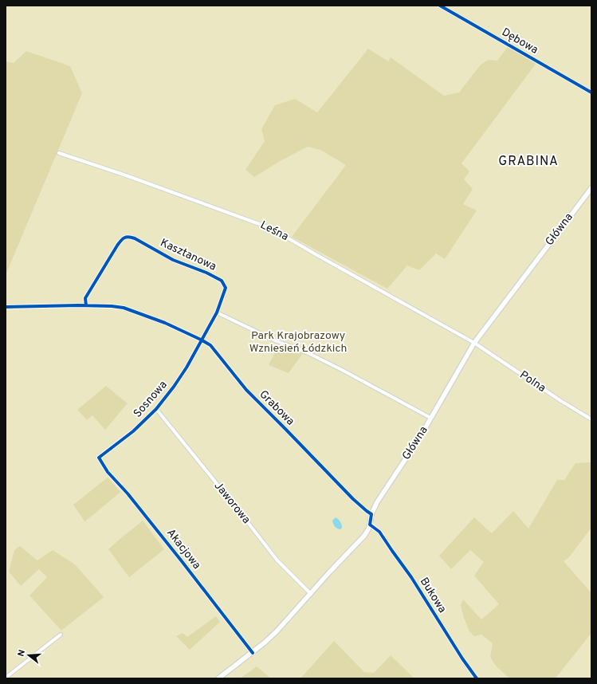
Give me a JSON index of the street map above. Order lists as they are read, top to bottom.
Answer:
{
  "streets": {
    "street": [
      "Dębowa",
      "Główna",
      "Leśna",
      "Kasztanowa",
      "Polna",
      "Sosnowa",
      "Grabowa",
      "Jaworowa",
      "Akacjowa",
      "Bukowa"
    ]
  },
  "crossings": [
    ["Główna", "Leśna"],
    ["Główna", "Polna"],
    ["Główna", "Grabowa"],
    ["Główna", "Jaworowa"],
    ["Główna", "Akacjowa"],
    ["Główna", "Bukowa"],
    ["Leśna", "Polna"],
    ["Kasztanowa", "Sosnowa"],
    ["Kasztanowa", "Grabowa"],
    ["Sosnowa", "Grabowa"],
    ["Sosnowa", "Jaworowa"],
    ["Sosnowa", "Akacjowa"]
  ],
  "districts": ["GRABINA"],
  "parks": ["Park Krajobrazowy Wzniesień Łódzkich"],
  "north": "left"
}
